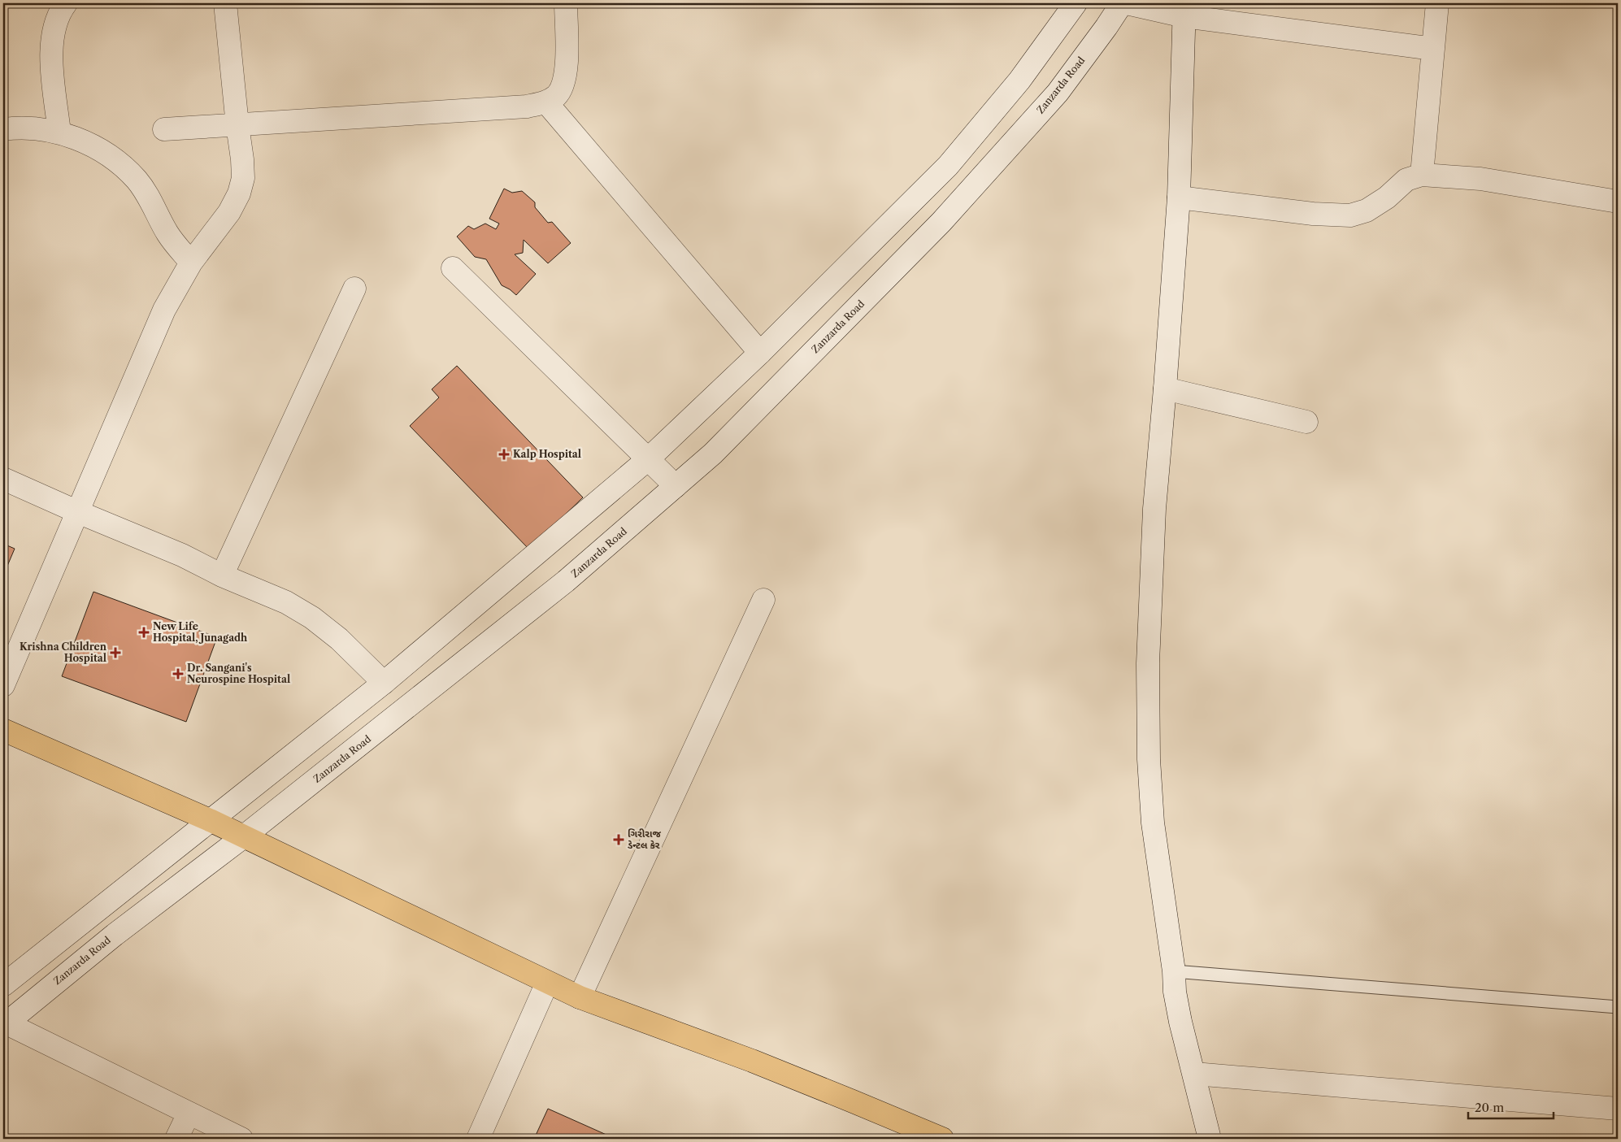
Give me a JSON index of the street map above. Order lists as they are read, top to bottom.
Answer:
{
  "streets": {
    "street": ["Zanzarda Road"]
  },
  "places": {
    "health": [
      "Kalp Hospital",
      "New Life Hospital, Junagadh",
      "Krishna Children Hospital",
      "Dr. Sangani's Neurospine Hospital",
      "ગિરીરાજ ડેન્ટલ કેર"
    ]
  },
  "scale_bar": "20 m"
}
